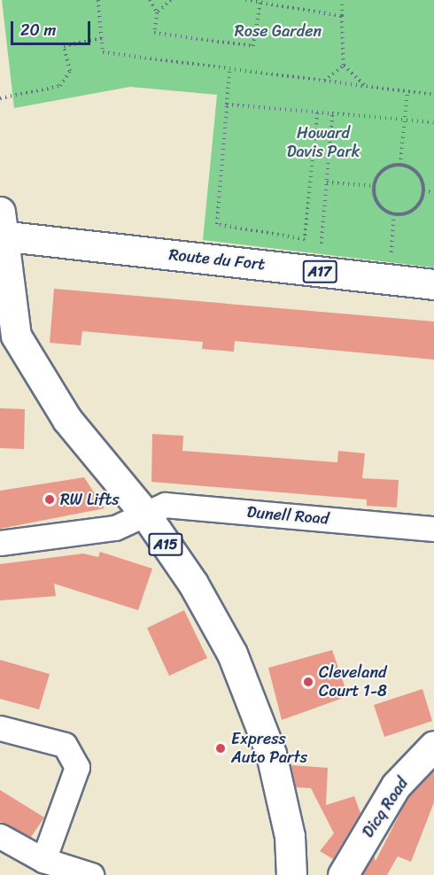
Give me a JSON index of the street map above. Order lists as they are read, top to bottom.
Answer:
{
  "streets": {
    "main road": [
      "Route du Fort",
      "A17",
      "A15",
      "Dicq Road"
    ],
    "street": ["Dunell Road"]
  },
  "crossings": [
    ["Route du Fort", "A15"],
    ["Dunell Road", "A15"]
  ],
  "parks": ["Rose Garden", "Howard Davis Park"],
  "places": ["RW Lifts", "Cleveland Court 1-8", "Express Auto Parts"],
  "scale_bar": "20 m"
}
